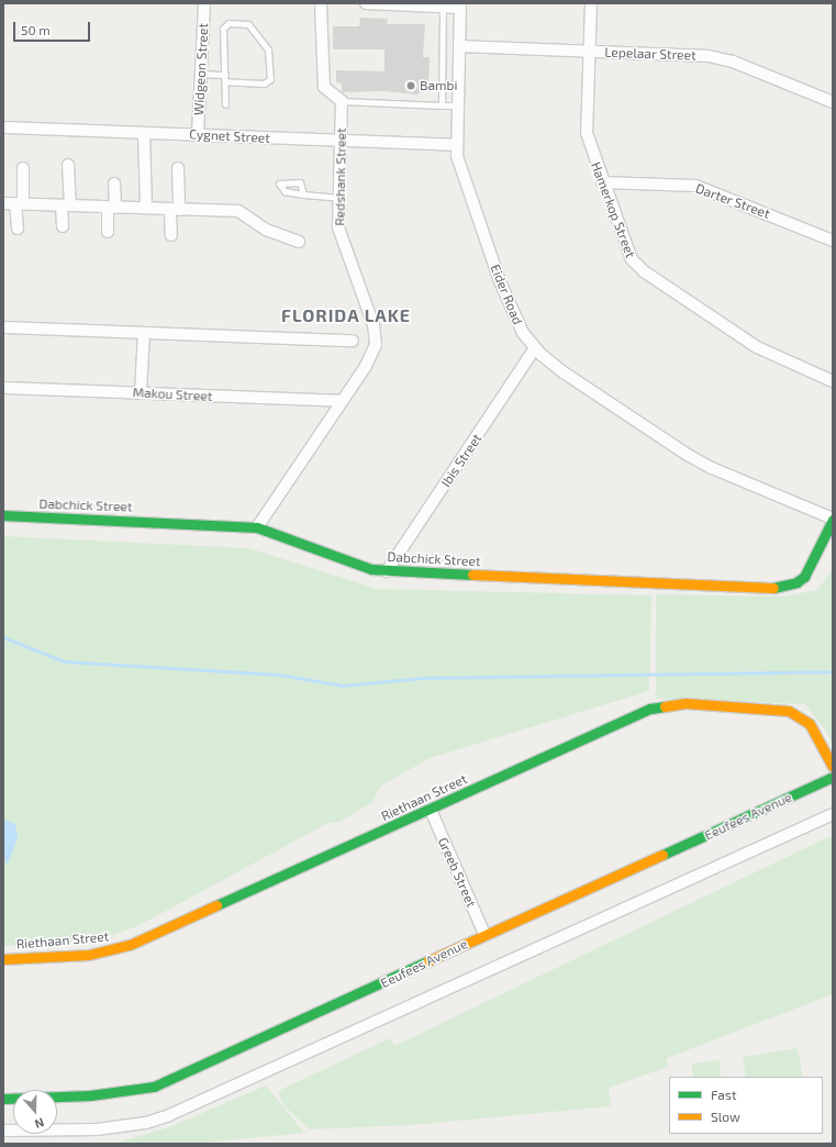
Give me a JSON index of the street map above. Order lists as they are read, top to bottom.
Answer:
{
  "streets": {
    "street": [
      "Lepelaar Street",
      "Widgeon Street",
      "Cygnet Street",
      "Redshank Street",
      "Darter Street",
      "Hamerkop Street",
      "Eider Road",
      "Makou Street",
      "Ibis Street",
      "Dabchick Street",
      "Riethaan Street",
      "Eeufees Avenue",
      "Greeb Street"
    ]
  },
  "crossings": [
    ["Lepelaar Street", "Hamerkop Street"],
    ["Lepelaar Street", "Eider Road"],
    ["Widgeon Street", "Cygnet Street"],
    ["Cygnet Street", "Redshank Street"],
    ["Cygnet Street", "Eider Road"],
    ["Redshank Street", "Makou Street"],
    ["Redshank Street", "Dabchick Street"],
    ["Darter Street", "Hamerkop Street"],
    ["Eider Road", "Ibis Street"],
    ["Eider Road", "Dabchick Street"],
    ["Ibis Street", "Dabchick Street"],
    ["Riethaan Street", "Greeb Street"],
    ["Eeufees Avenue", "Greeb Street"]
  ],
  "districts": ["FLORIDA LAKE"],
  "places": ["Bambi"],
  "legend": ["Fast", "Slow"],
  "scale_bar": "50 m",
  "north": "bottom"
}
